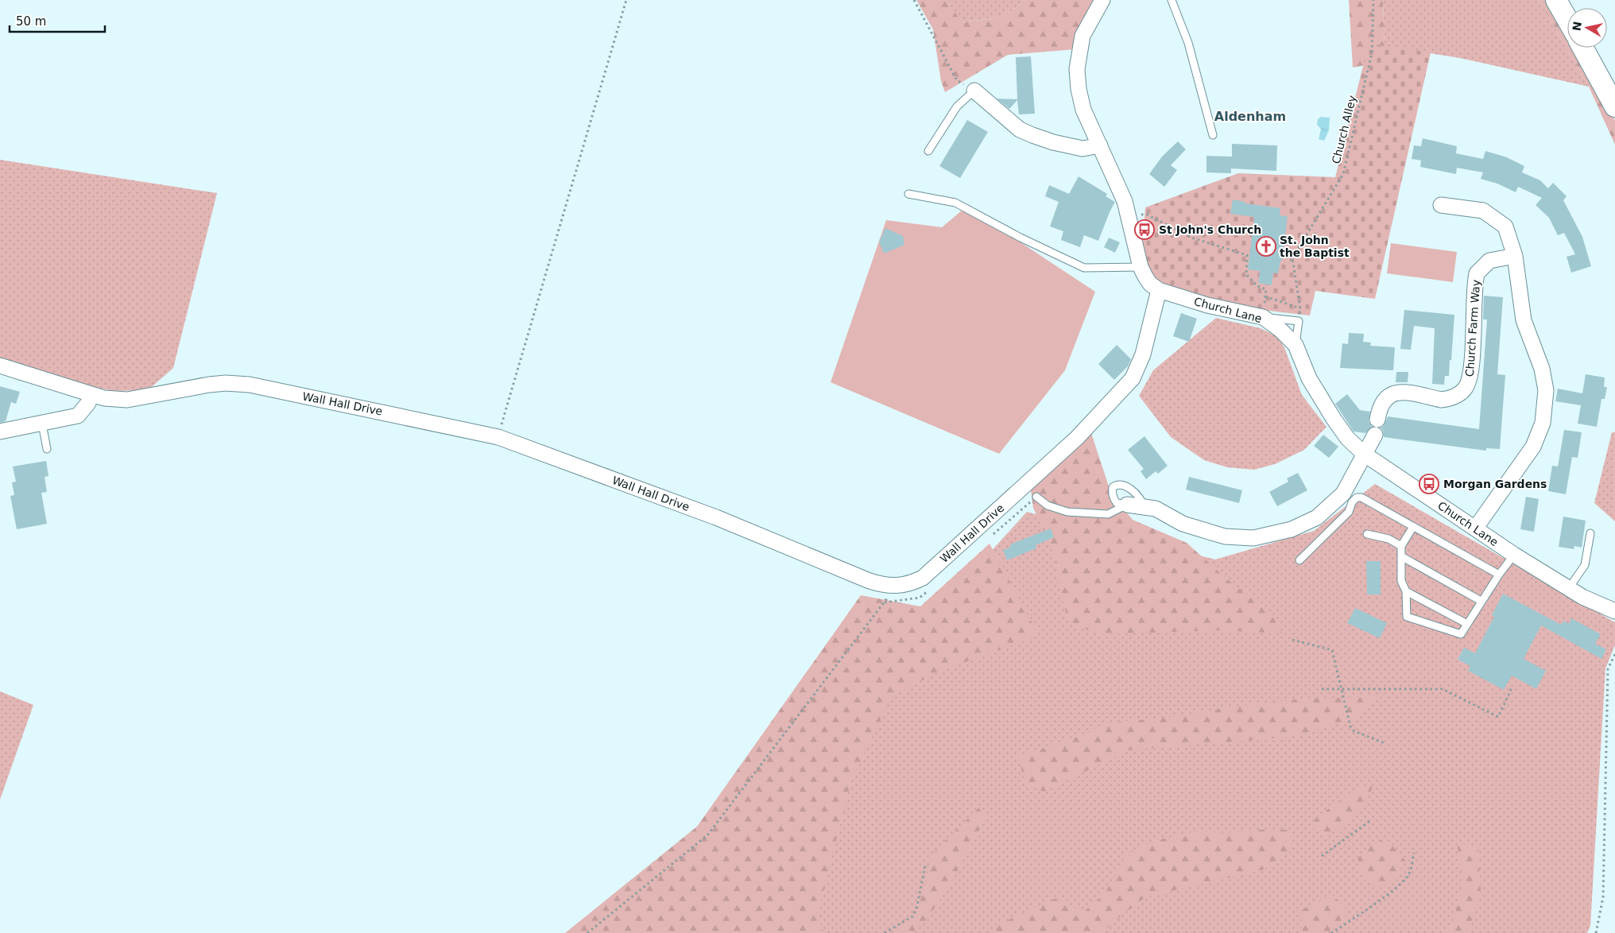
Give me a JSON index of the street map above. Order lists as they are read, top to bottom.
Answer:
{
  "streets": {
    "street": ["Church Lane", "Church Farm Way", "Wall Hall Drive"],
    "path": ["Church Alley"]
  },
  "crossings": [
    ["Church Lane", "Church Farm Way"],
    ["Church Lane", "Wall Hall Drive"]
  ],
  "districts": ["Aldenham"],
  "places": {
    "bus stop": ["St John's Church", "Morgan Gardens"],
    "church": ["St. John the Baptist"]
  },
  "scale_bar": "50 m",
  "north": "left"
}
